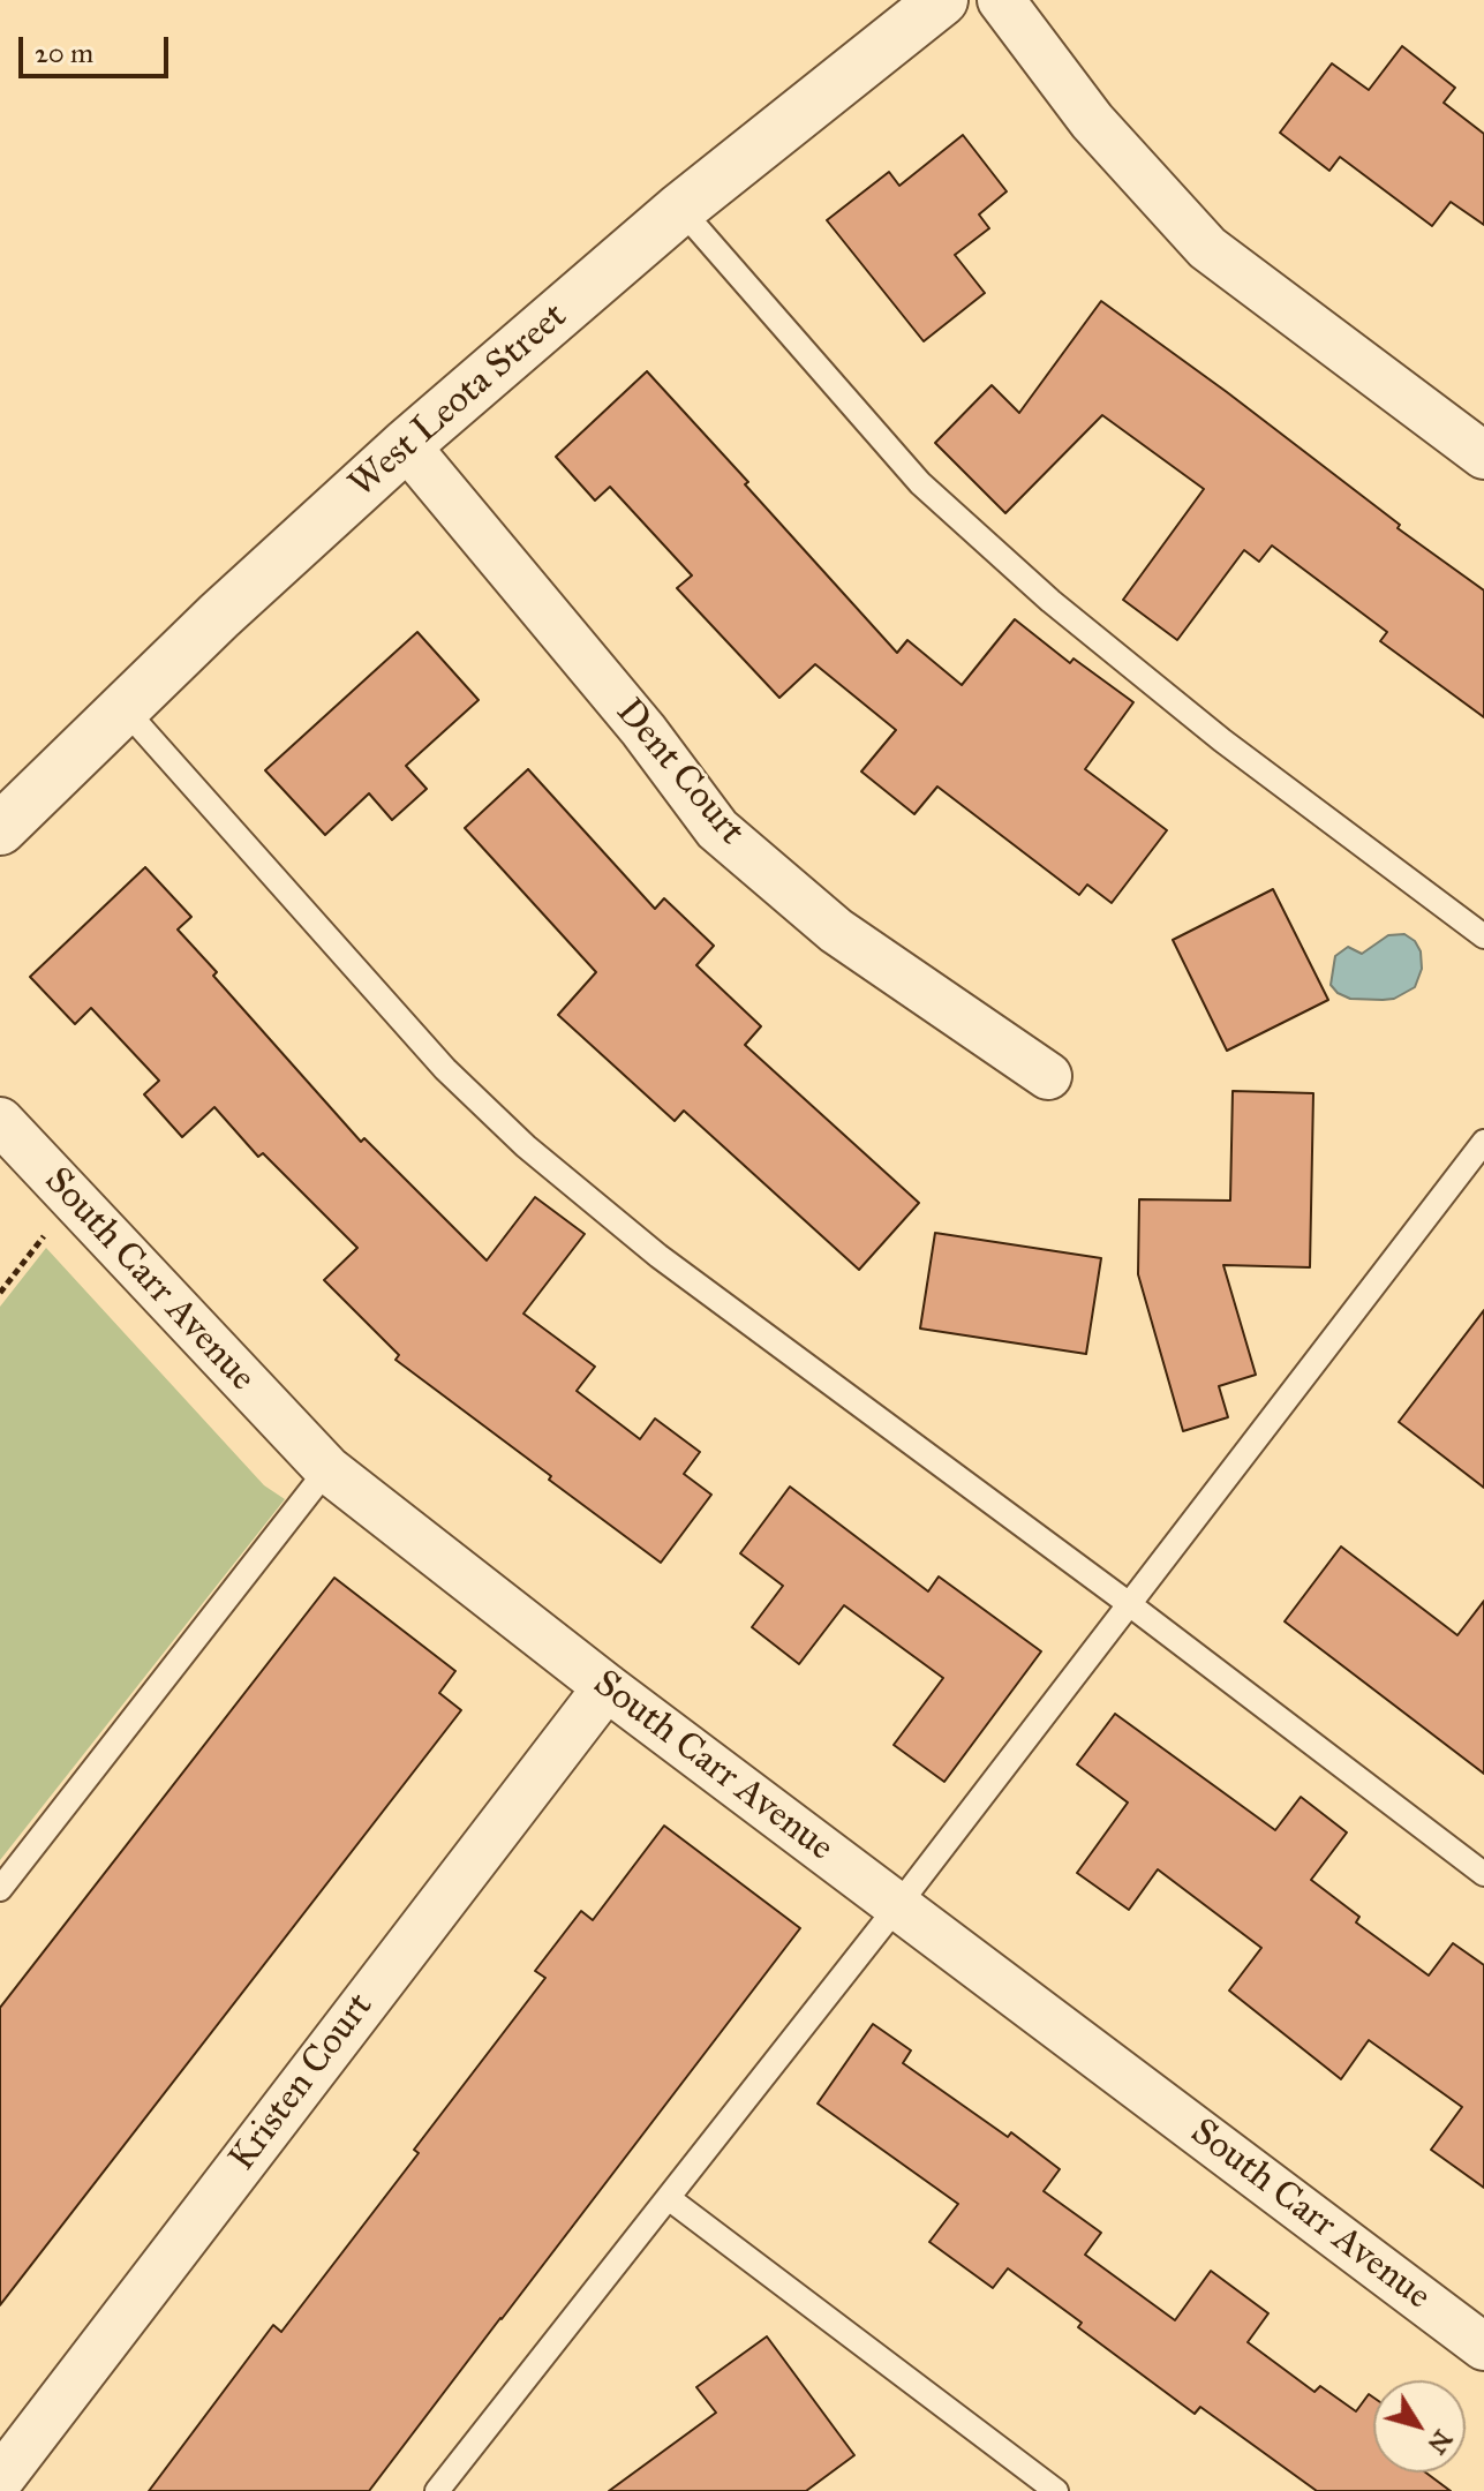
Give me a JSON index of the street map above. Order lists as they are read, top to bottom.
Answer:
{
  "streets": {
    "street": [
      "West Leota Street",
      "Dent Court",
      "South Carr Avenue",
      "Kristen Court"
    ]
  },
  "crossings": [
    ["West Leota Street", "Dent Court"],
    ["South Carr Avenue", "Kristen Court"]
  ],
  "scale_bar": "20 m",
  "north": "bottom right"
}
